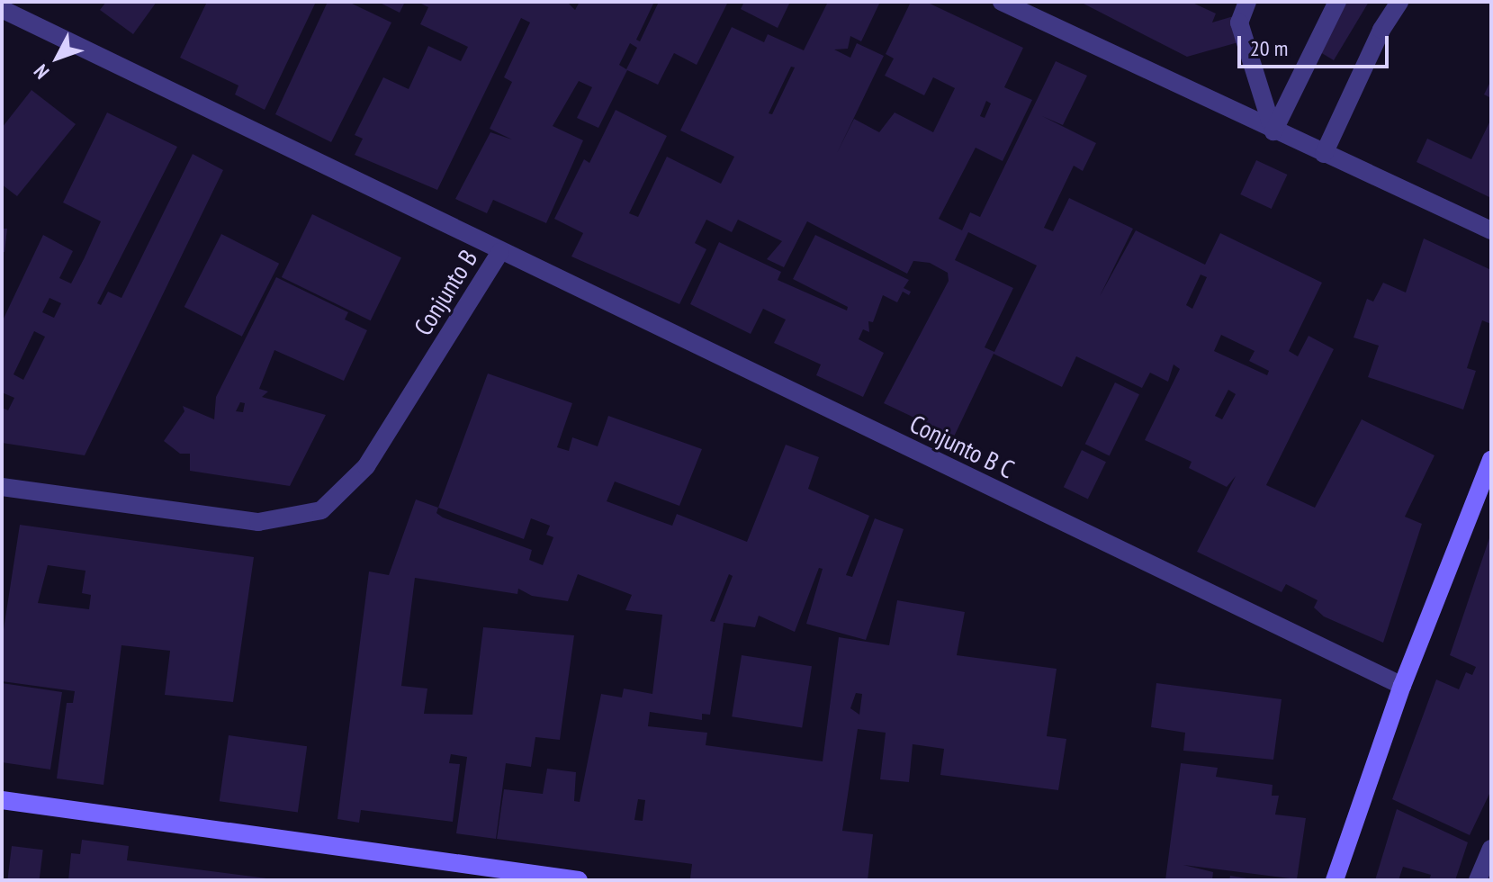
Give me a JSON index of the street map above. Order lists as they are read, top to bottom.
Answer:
{
  "streets": {
    "street": ["Conjunto B", "Conjunto B C"]
  },
  "crossings": [
    ["Conjunto B", "Conjunto B C"]
  ],
  "scale_bar": "20 m",
  "north": "bottom left"
}
